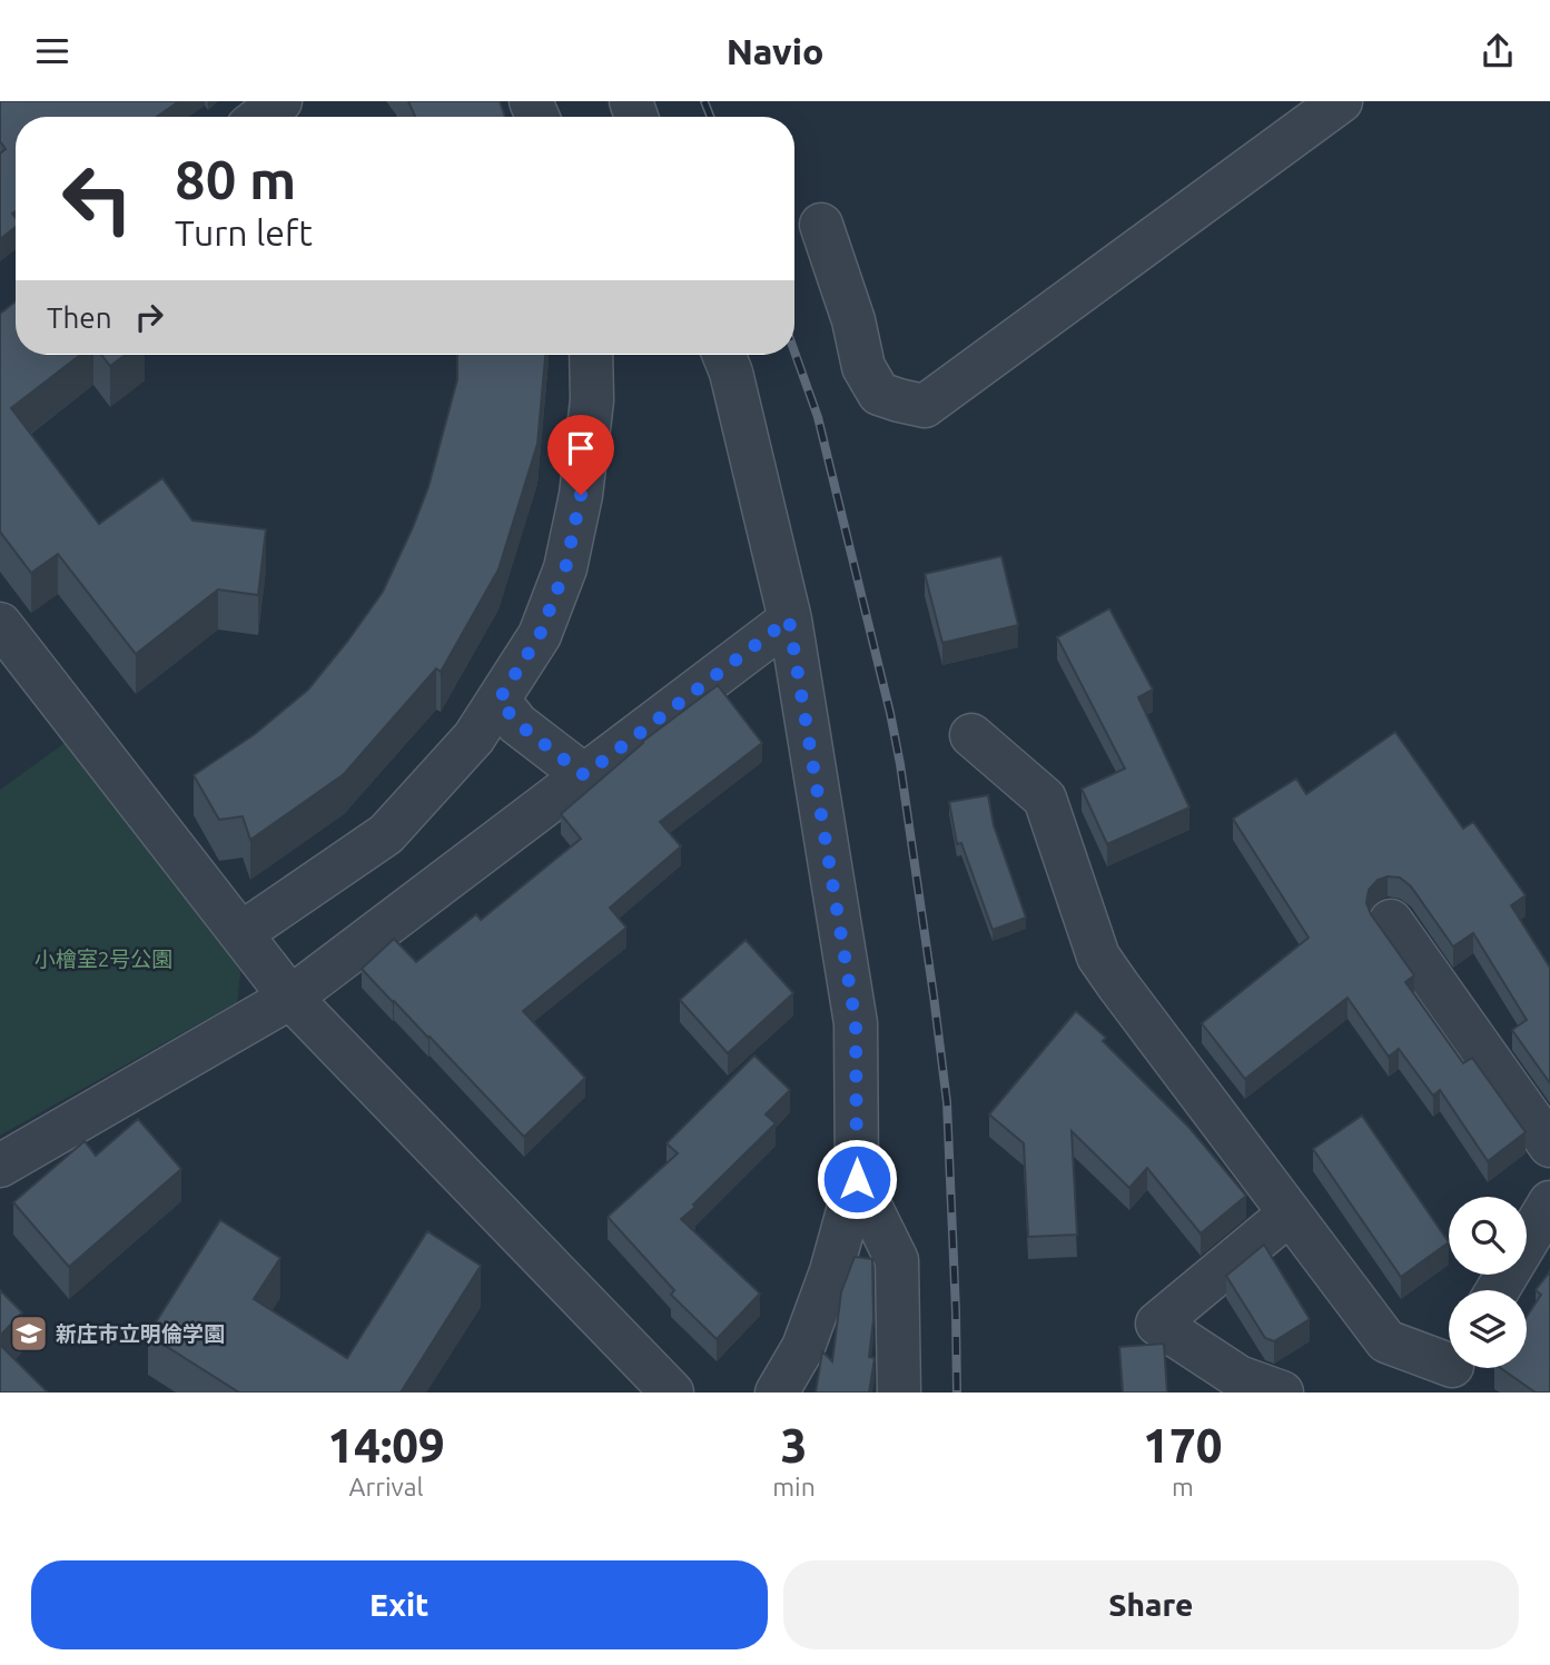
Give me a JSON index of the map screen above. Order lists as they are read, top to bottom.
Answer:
{
  "parks": ["小檜室2号公園"],
  "places": {
    "school or university": ["新庄市立明倫学園"]
  },
  "page": {
    "header": "Navio",
    "turn": ["80 m", "Turn left"],
    "then": "Then",
    "eta": [
      "14:09",
      "Arrival",
      "3",
      "min",
      "170",
      "m"
    ],
    "buttons": ["Exit", "Share"]
  }
}
